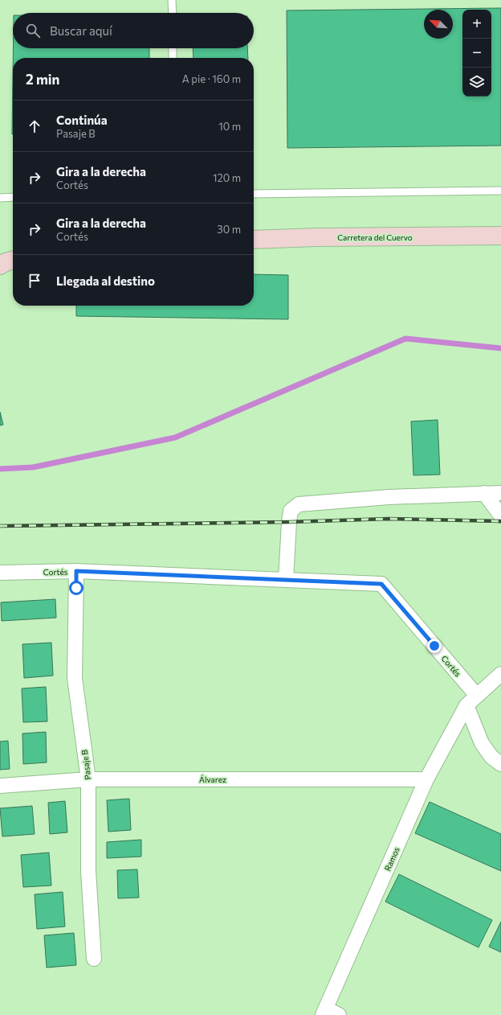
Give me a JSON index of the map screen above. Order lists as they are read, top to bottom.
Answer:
{
  "streets": {
    "street": [
      "Carretera del Cuervo",
      "Cortés",
      "Pasaje B",
      "Álvarez",
      "Ramos"
    ]
  },
  "crossings": [
    ["Cortés", "Pasaje B"],
    ["Cortés", "Ramos"],
    ["Pasaje B", "Álvarez"],
    ["Álvarez", "Ramos"]
  ],
  "north": "top left",
  "page": {
    "map_buttons": ["+", "−"],
    "search": "Buscar aquí",
    "heading": ["2 min", "A pie · 160 m"],
    "list": [
      ["Continúa", "Pasaje B", "10 m"],
      ["Gira a la derecha", "Cortés", "120 m"],
      ["Gira a la derecha", "Cortés", "30 m"],
      "Llegada al destino"
    ]
  }
}
